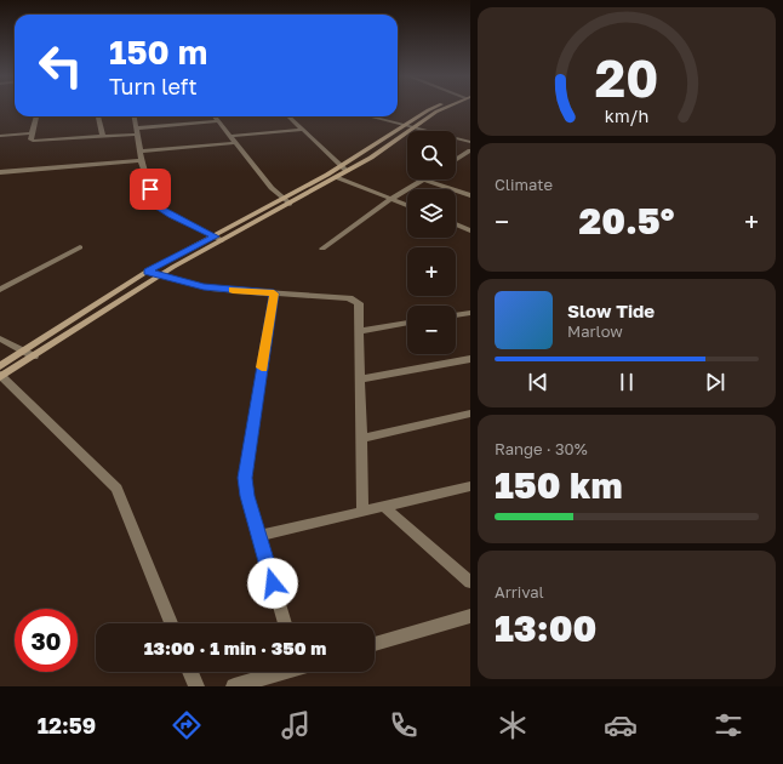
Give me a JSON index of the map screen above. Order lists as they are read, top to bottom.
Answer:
{
  "page": {
    "turn": ["150 m", "Turn left"],
    "map_buttons": ["+", "−"],
    "tile": [
      "Climate",
      ["Range · 30%", "150 km"],
      ["Arrival", "13:00"]
    ],
    "heat": ["−", "20.5°", "+"],
    "song": ["Slow Tide", "Marlow"],
    "limit": "30",
    "trip": "13:00 · 1 min · 350 m",
    "tabs": "12:59",
    "gauge": ["20", "km/h"]
  }
}
